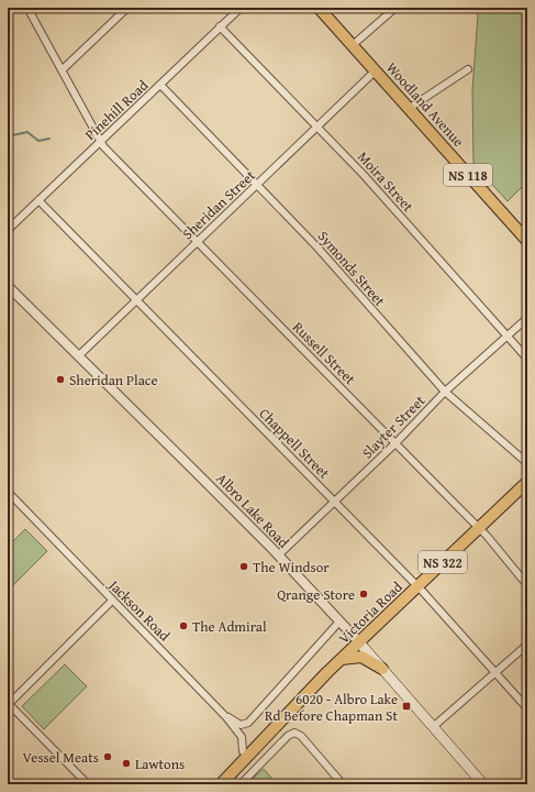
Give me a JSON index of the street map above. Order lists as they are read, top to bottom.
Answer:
{
  "streets": {
    "main road": [
      "Woodland Avenue",
      "NS 118",
      "Albro Lake Road",
      "NS 322",
      "Victoria Road"
    ],
    "street": [
      "Pinehill Road",
      "Moira Street",
      "Sheridan Street",
      "Symonds Street",
      "Russell Street",
      "Slayter Street",
      "Chappell Street",
      "Jackson Road"
    ]
  },
  "crossings": [
    ["Woodland Avenue", "Sheridan Street"],
    ["Pinehill Road", "Moira Street"],
    ["Pinehill Road", "Symonds Street"],
    ["Pinehill Road", "Russell Street"],
    ["Pinehill Road", "Chappell Street"],
    ["Moira Street", "Sheridan Street"],
    ["Moira Street", "Slayter Street"],
    ["Sheridan Street", "Symonds Street"],
    ["Sheridan Street", "Russell Street"],
    ["Sheridan Street", "Chappell Street"],
    ["Sheridan Street", "Albro Lake Road"],
    ["Symonds Street", "Slayter Street"],
    ["Russell Street", "Slayter Street"],
    ["Russell Street", "Victoria Road"],
    ["Slayter Street", "Chappell Street"],
    ["Slayter Street", "Albro Lake Road"],
    ["Chappell Street", "Victoria Road"],
    ["Albro Lake Road", "Victoria Road"],
    ["Jackson Road", "Victoria Road"]
  ],
  "places": {
    "other": [
      "Sheridan Place",
      "The Windsor",
      "Qrange Store",
      "The Admiral",
      "Vessel Meats",
      "Lawtons"
    ],
    "transit": ["6020 - Albro Lake Rd Before Chapman St"]
  }
}
